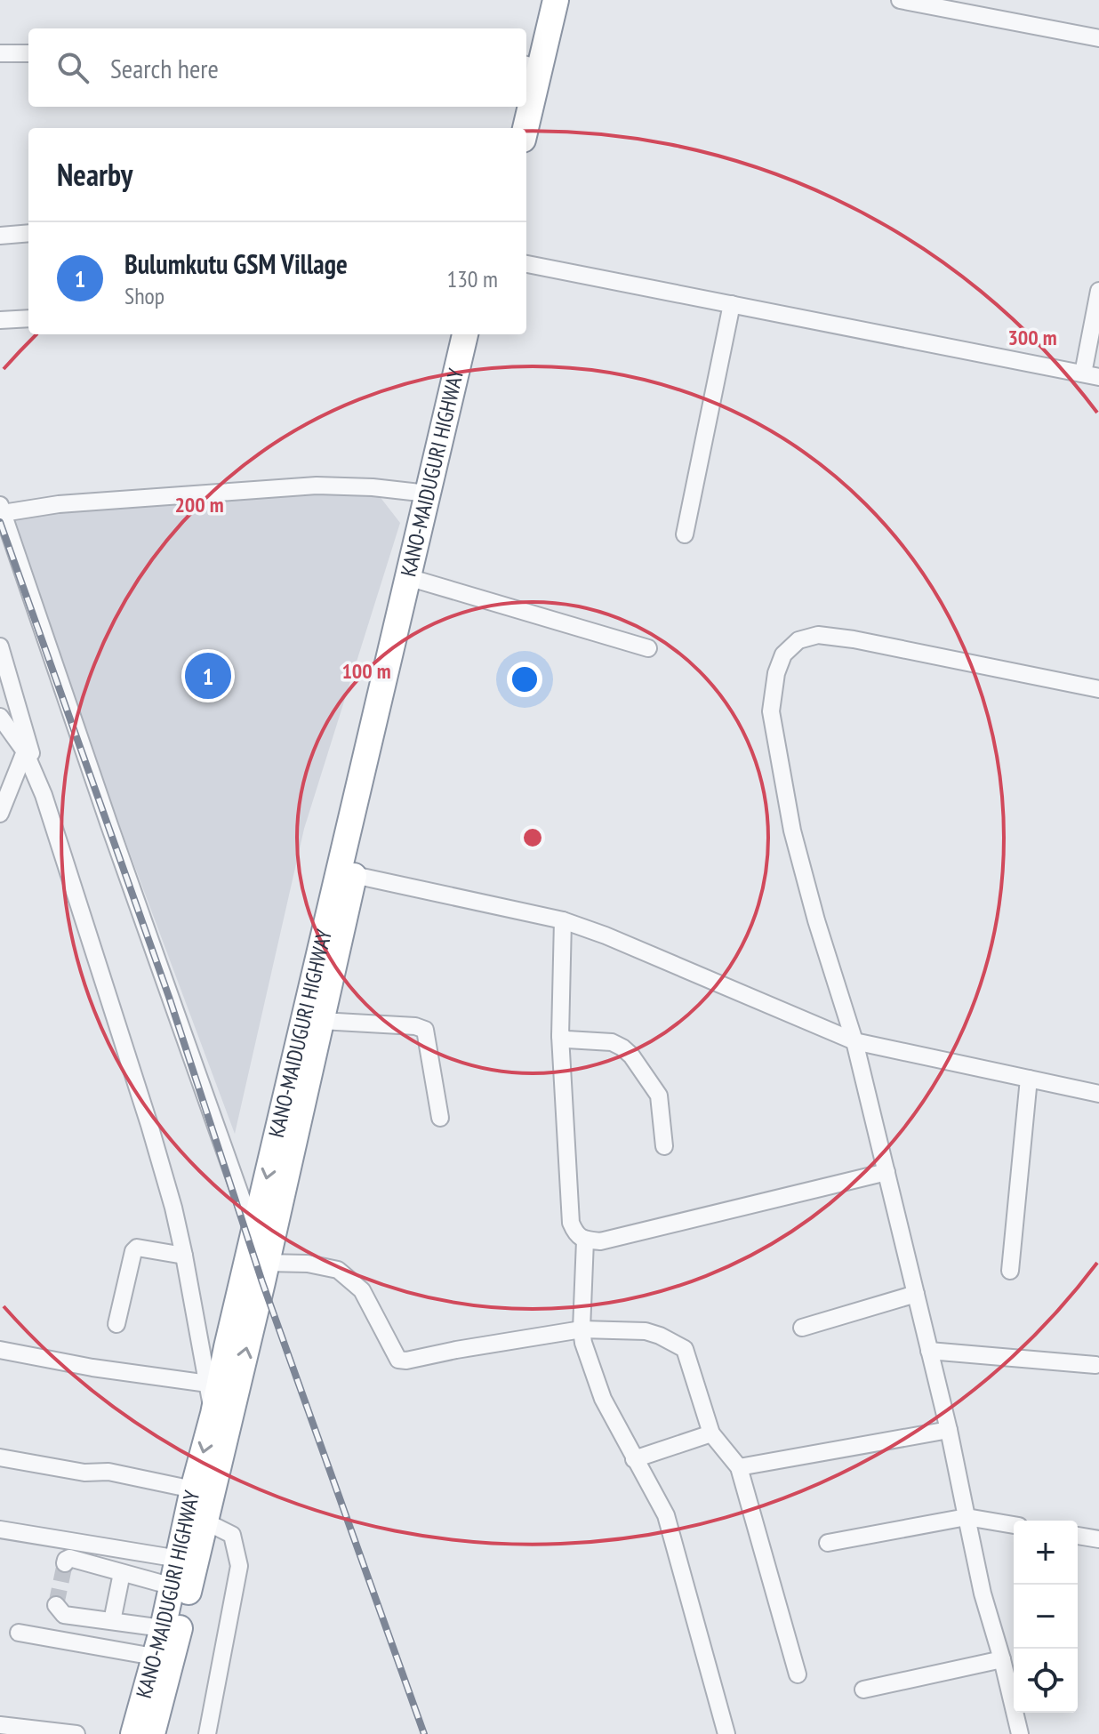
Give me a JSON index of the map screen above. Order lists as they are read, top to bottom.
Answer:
{
  "streets": {
    "highway": ["KANO-MAIDUGURI HIGHWAY"]
  },
  "page": {
    "search": "Search here",
    "heading": "Nearby",
    "list": [
      {
        "mark": "1",
        "name": "Bulumkutu GSM Village",
        "note": "Shop",
        "value": "130 m"
      }
    ],
    "pins": "1",
    "map_buttons": ["+", "−"]
  },
  "rings": ["300 m", "200 m", "100 m"]
}
